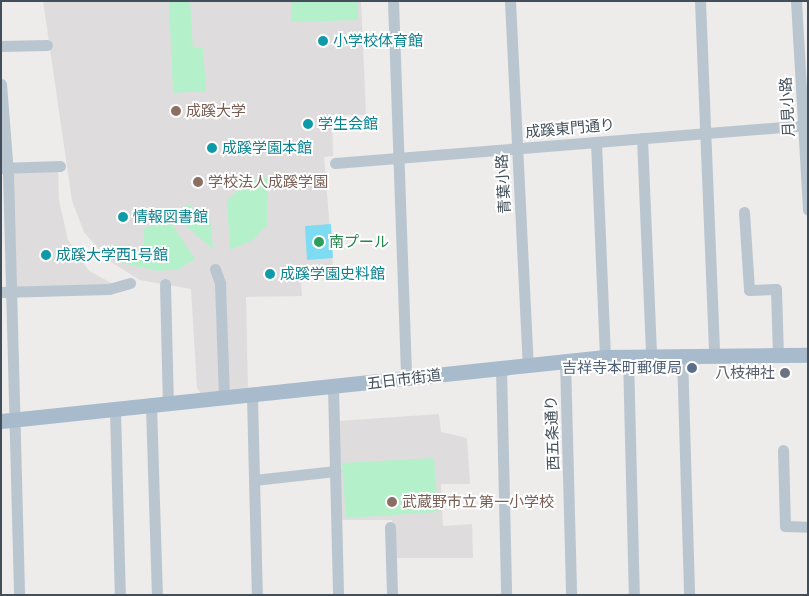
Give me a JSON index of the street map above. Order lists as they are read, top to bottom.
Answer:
{
  "streets": {
    "main road": ["五日市街道"],
    "street": [
      "月見小路",
      "成蹊東門通り",
      "青葉小路",
      "西五条通り"
    ]
  },
  "crossings": [
    ["月見小路", "成蹊東門通り"],
    ["成蹊東門通り", "青葉小路"],
    ["青葉小路", "五日市街道"],
    ["五日市街道", "西五条通り"]
  ],
  "places": [
    "小学校体育館",
    "成蹊大学",
    "学生会館",
    "成蹊学園本館",
    "学校法人成蹊学園",
    "情報図書館",
    "南プール",
    "成蹊大学西1号館",
    "成蹊学園史料館",
    "吉祥寺本町郵便局",
    "八枝神社",
    "武蔵野市立 第一小学校"
  ]
}
